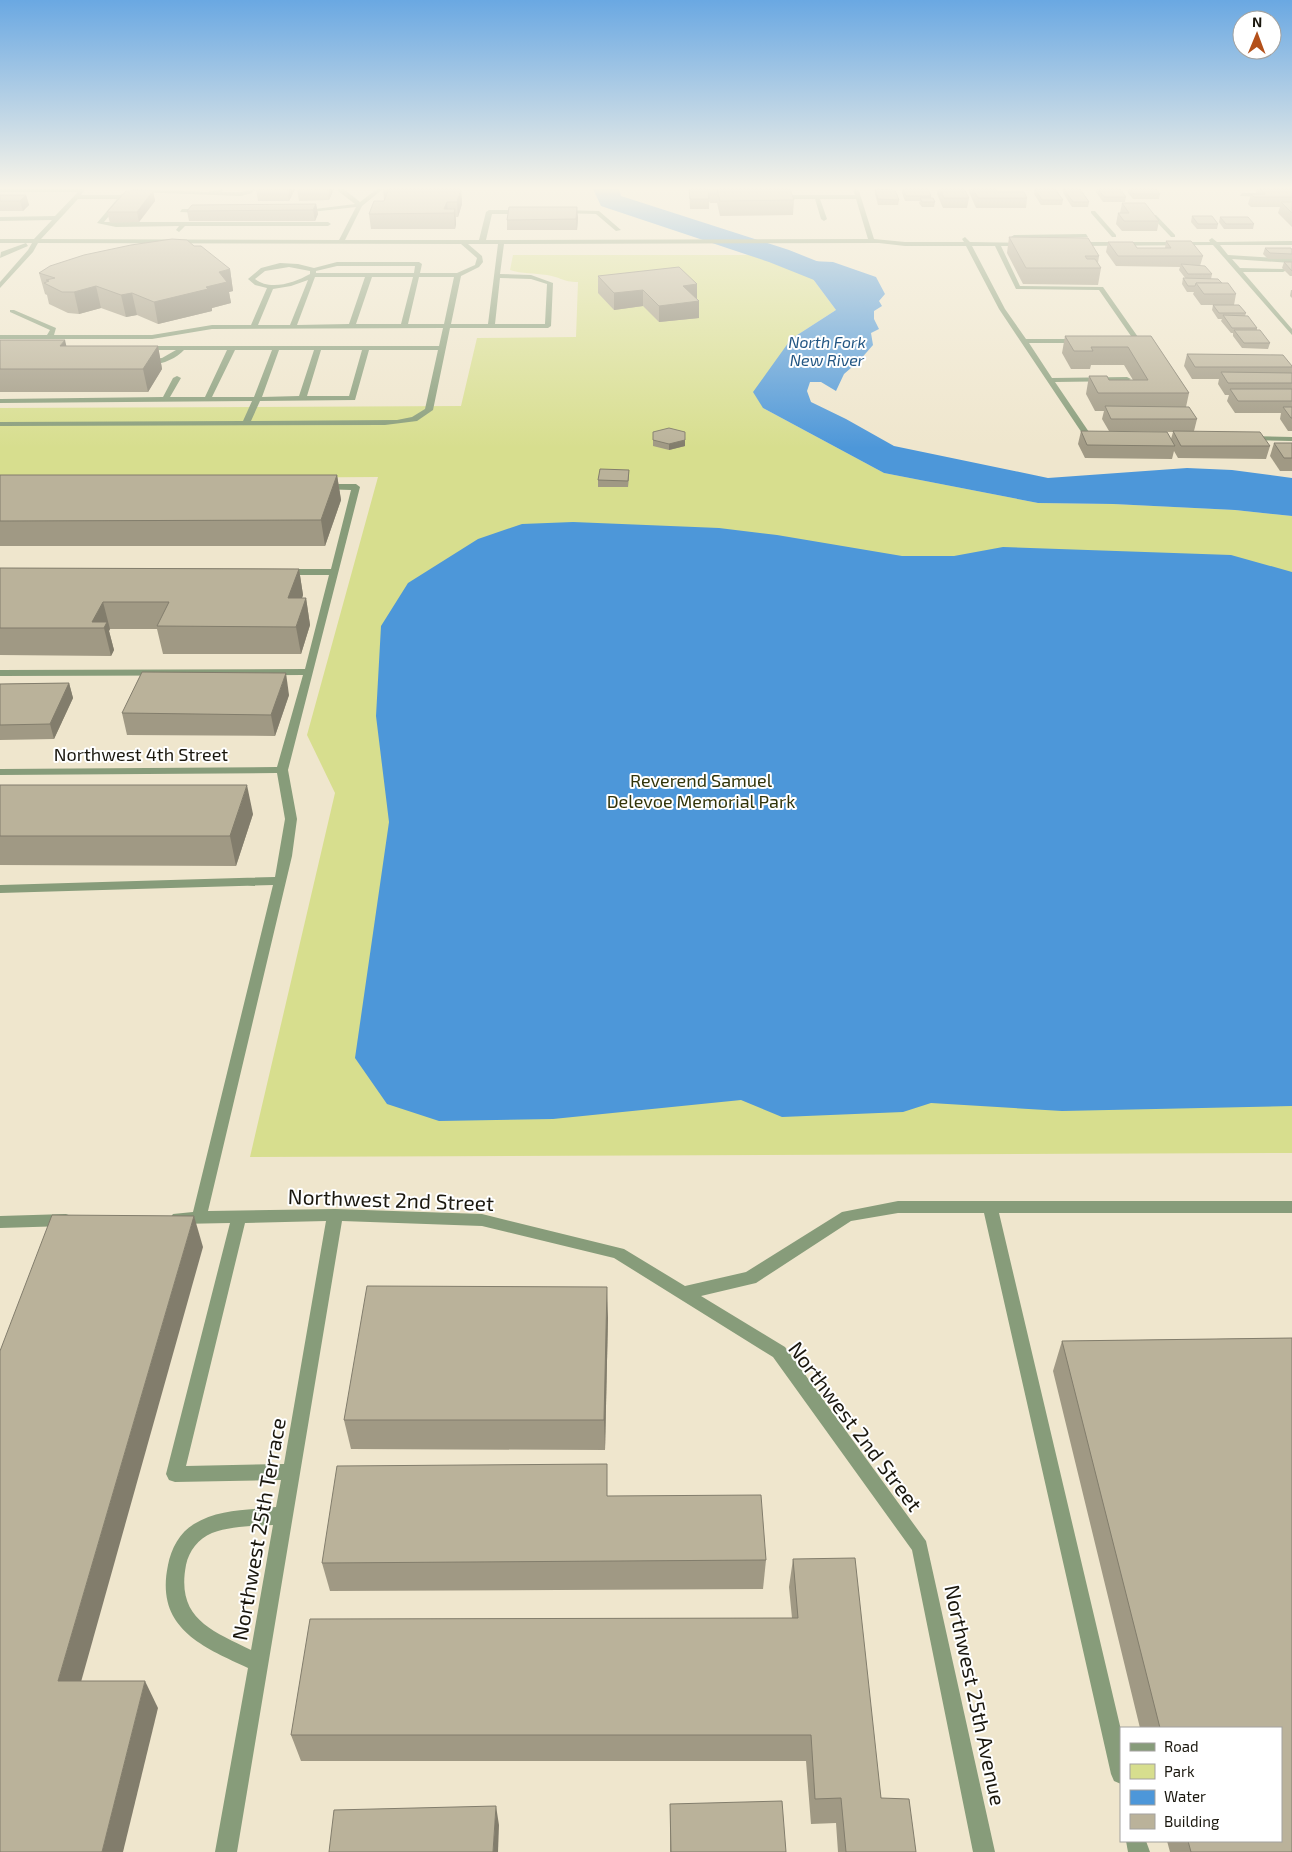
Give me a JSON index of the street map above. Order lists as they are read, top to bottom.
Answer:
{
  "streets": {
    "street": [
      "Northwest 4th Street",
      "Northwest 2nd Street",
      "Northwest 25th Terrace",
      "Northwest 25th Avenue"
    ]
  },
  "crossings": [
    ["Northwest 2nd Street", "Northwest 25th Terrace"],
    ["Northwest 2nd Street", "Northwest 25th Avenue"]
  ],
  "water": ["North Fork New River"],
  "parks": ["Reverend Samuel Delevoe Memorial Park"],
  "legend": [
    "Road",
    "Park",
    "Water",
    "Building"
  ],
  "north": "top"
}
